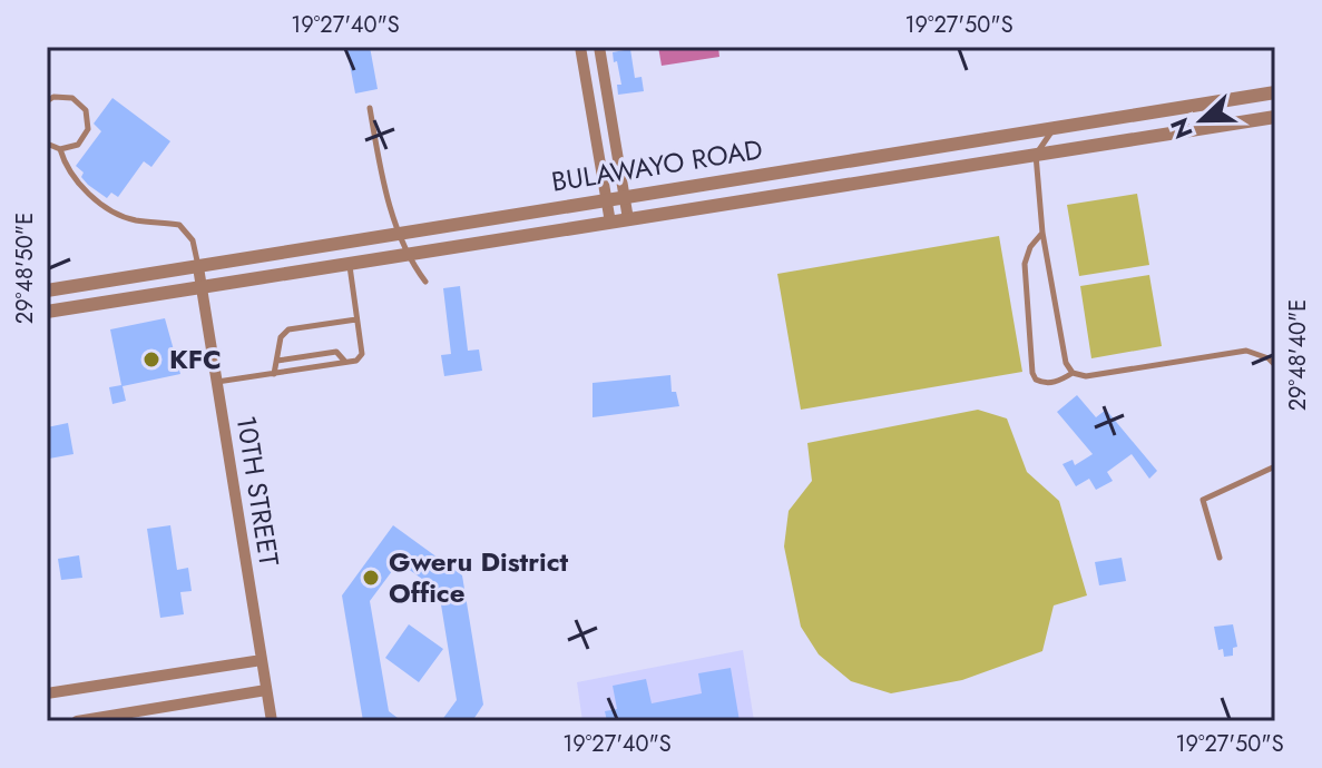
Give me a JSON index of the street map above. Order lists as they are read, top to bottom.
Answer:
{
  "streets": {
    "street": ["BULAWAYO ROAD", "10TH STREET"]
  },
  "crossings": [
    ["BULAWAYO ROAD", "10TH STREET"]
  ],
  "places": ["KFC", "Gweru District Office"],
  "north": "left",
  "coordinates": [
    "19°27'40\"S",
    "19°27'50\"S",
    "29°48'50\"E",
    "29°48'40\"E"
  ]
}
